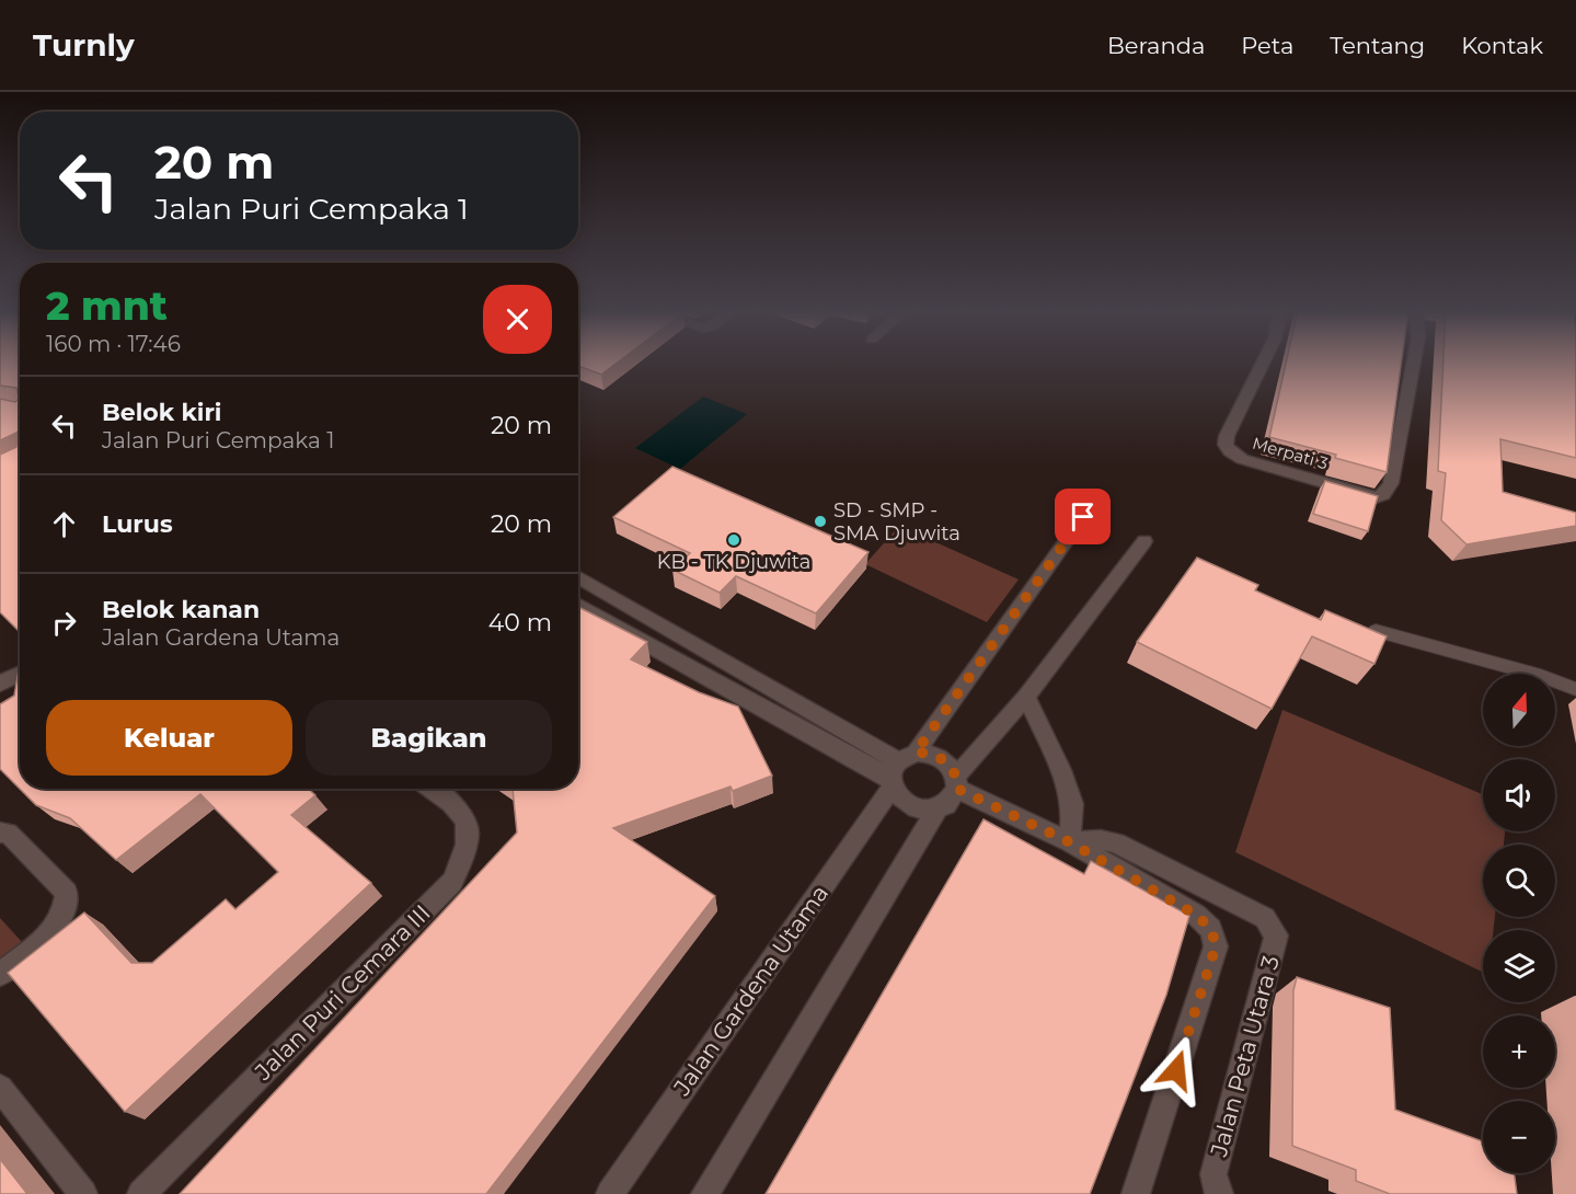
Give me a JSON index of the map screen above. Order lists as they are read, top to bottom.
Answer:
{
  "streets": {
    "street": [
      "Merpati 3",
      "Jalan Gardena Utama",
      "Jalan Puri Cemara III",
      "Jalan Peta Utara 3"
    ]
  },
  "places": ["SD - SMP - SMA Djuwita", "KB - TK Djuwita"],
  "north": "top",
  "page": {
    "header": "Turnly",
    "nav": [
      "Beranda",
      "Peta",
      "Tentang",
      "Kontak"
    ],
    "turn": ["20 m", "Jalan Puri Cempaka 1"],
    "heading": ["2 mnt", "160 m · 17:46"],
    "list": [
      {
        "name": "Belok kiri",
        "note": "Jalan Puri Cempaka 1",
        "value": "20 m"
      },
      {
        "name": "Lurus",
        "value": "20 m"
      },
      {
        "name": "Belok kanan",
        "note": "Jalan Gardena Utama",
        "value": "40 m"
      }
    ],
    "map_buttons": ["+", "−"],
    "buttons": ["Keluar", "Bagikan"]
  }
}
